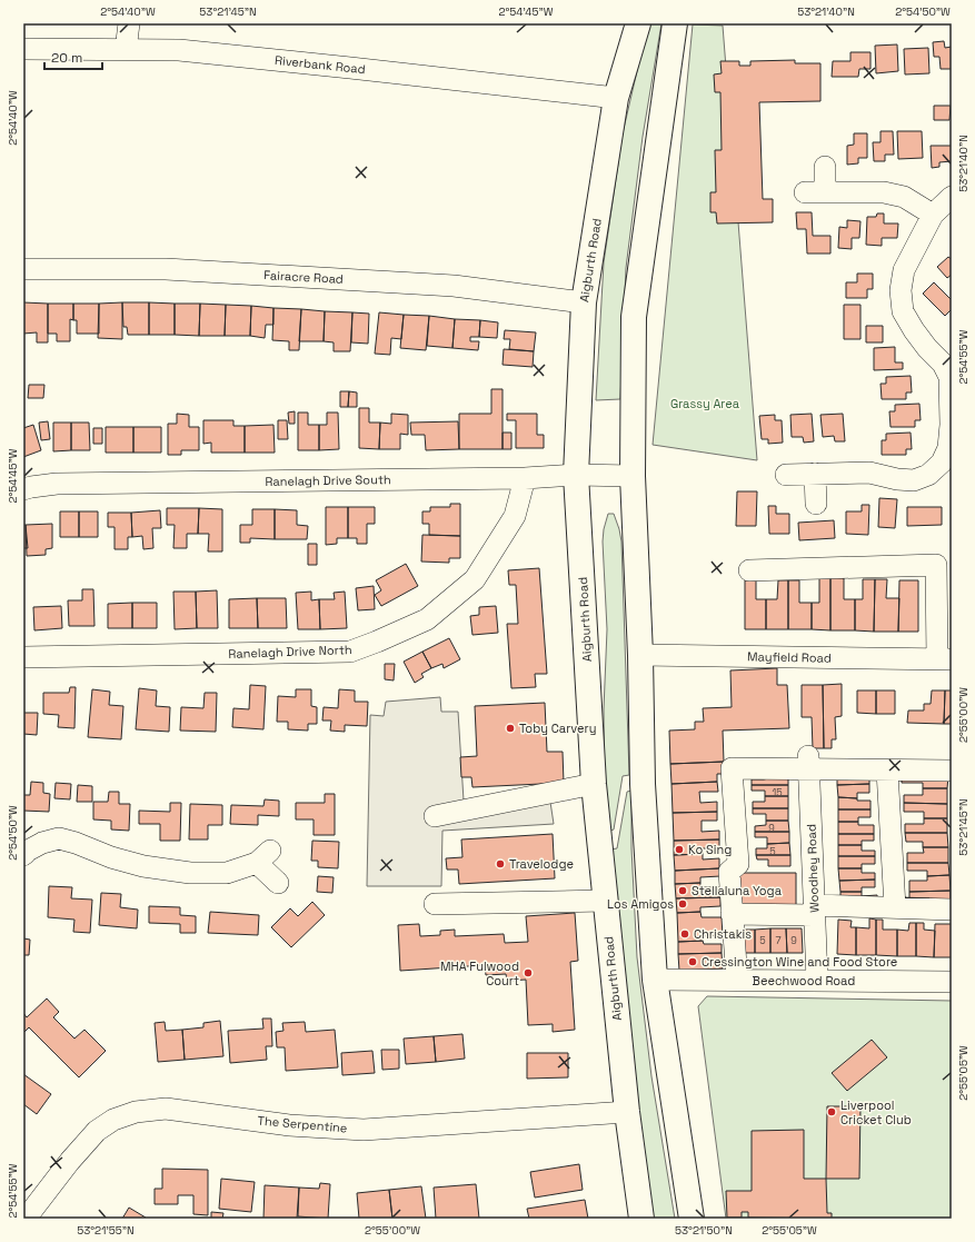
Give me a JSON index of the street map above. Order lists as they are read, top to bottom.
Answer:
{
  "streets": {
    "highway": ["Aigburth Road"],
    "street": [
      "Riverbank Road",
      "Fairacre Road",
      "Ranelagh Drive South",
      "Ranelagh Drive North",
      "Mayfield Road",
      "Woodhey Road",
      "Beechwood Road",
      "The Serpentine"
    ]
  },
  "crossings": [
    ["Riverbank Road", "Aigburth Road"],
    ["Aigburth Road", "Fairacre Road"],
    ["Aigburth Road", "Ranelagh Drive South"],
    ["Aigburth Road", "The Serpentine"],
    ["Ranelagh Drive South", "Ranelagh Drive North"],
    ["Woodhey Road", "Beechwood Road"]
  ],
  "parks": ["Grassy Area"],
  "places": [
    "Toby Carvery",
    "Ko Sing",
    "Travelodge",
    "Stellaluna Yoga",
    "Los Amigos",
    "Christakis",
    "Cressington Wine and Food Store",
    "MHA Fulwood Court",
    "Liverpool Cricket Club"
  ],
  "house_numbers": [
    "15",
    "9",
    "5",
    "5",
    "7",
    "9"
  ],
  "scale_bar": "20 m",
  "coordinates": [
    "2°54'40\"W",
    "53°21'45\"N",
    "2°54'45\"W",
    "53°21'40\"N",
    "2°54'50\"W",
    "2°54'55\"W",
    "2°55'00\"W",
    "2°55'05\"W",
    "53°21'55\"N",
    "53°21'50\"N"
  ]
}
